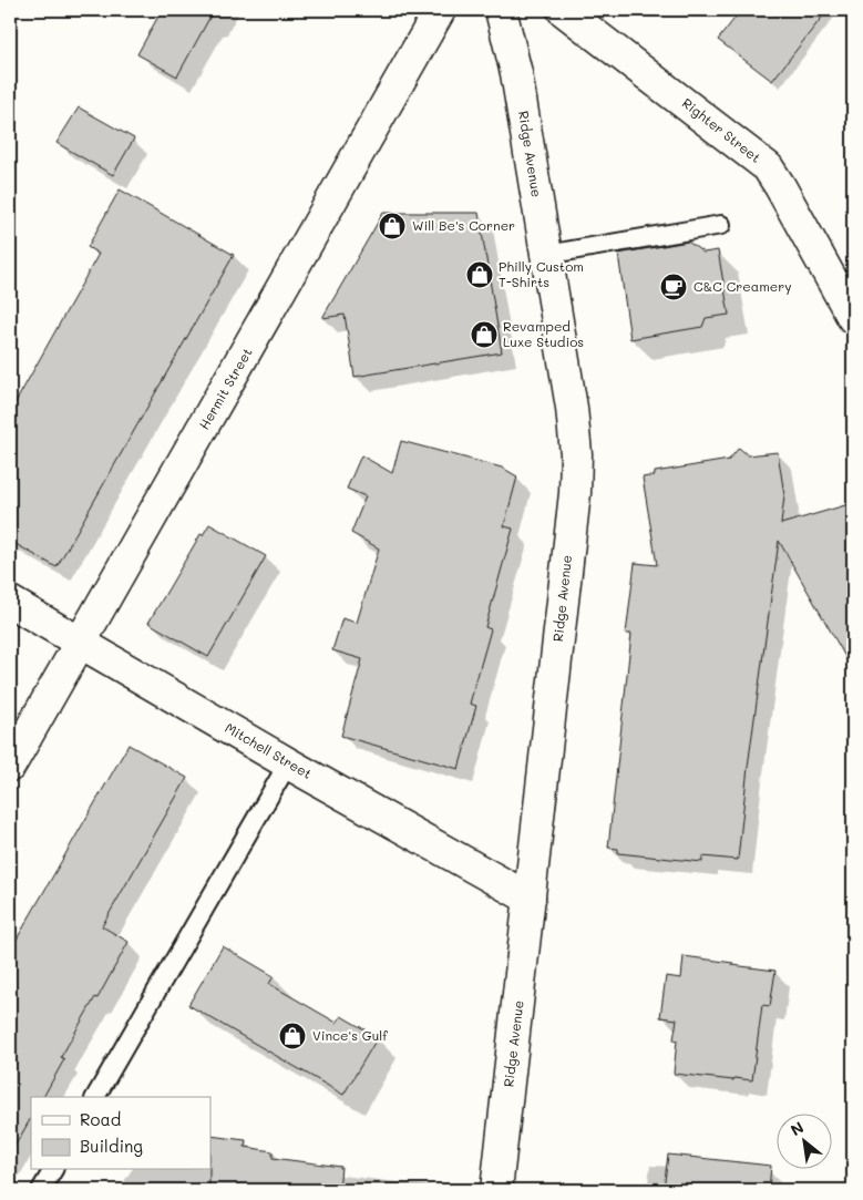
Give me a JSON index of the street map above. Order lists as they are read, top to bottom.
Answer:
{
  "streets": {
    "street": [
      "Righter Street",
      "Ridge Avenue",
      "Hermit Street",
      "Mitchell Street"
    ]
  },
  "crossings": [
    ["Ridge Avenue", "Mitchell Street"],
    ["Hermit Street", "Mitchell Street"]
  ],
  "places": {
    "shop": [
      "Will Be's Corner",
      "Philly Custom T-Shirts",
      "Revamped Luxe Studios",
      "Vince's Gulf"
    ],
    "cafe": ["C&C Creamery"]
  },
  "legend": ["Road", "Building"],
  "north": "top left"
}
